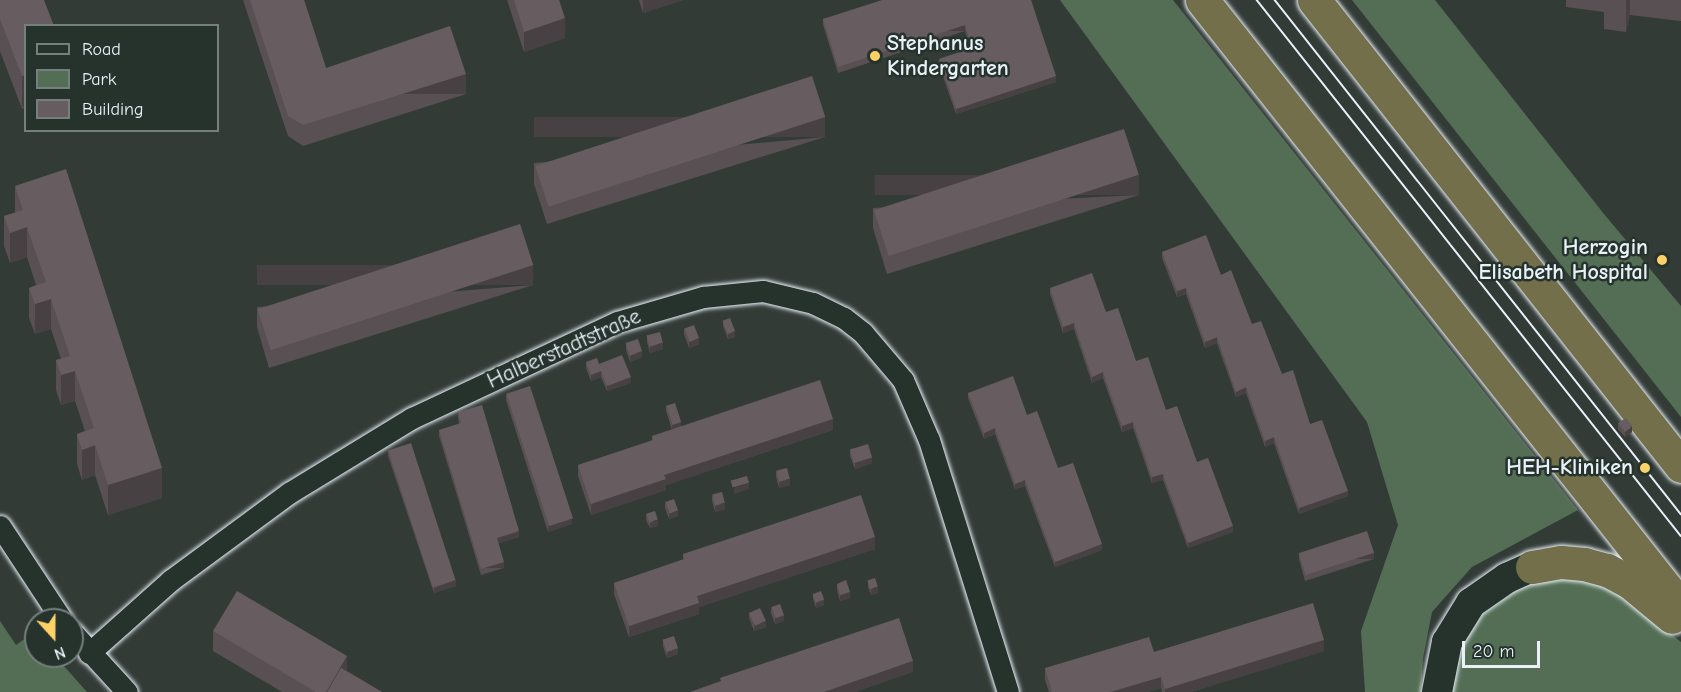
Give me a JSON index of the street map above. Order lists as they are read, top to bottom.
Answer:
{
  "streets": {
    "street": ["Halberstadtstraße"]
  },
  "places": ["Stephanus Kindergarten", "Herzogin Elisabeth Hospital", "HEH-Kliniken"],
  "legend": ["Road", "Park", "Building"],
  "scale_bar": "20 m",
  "north": "bottom"
}
